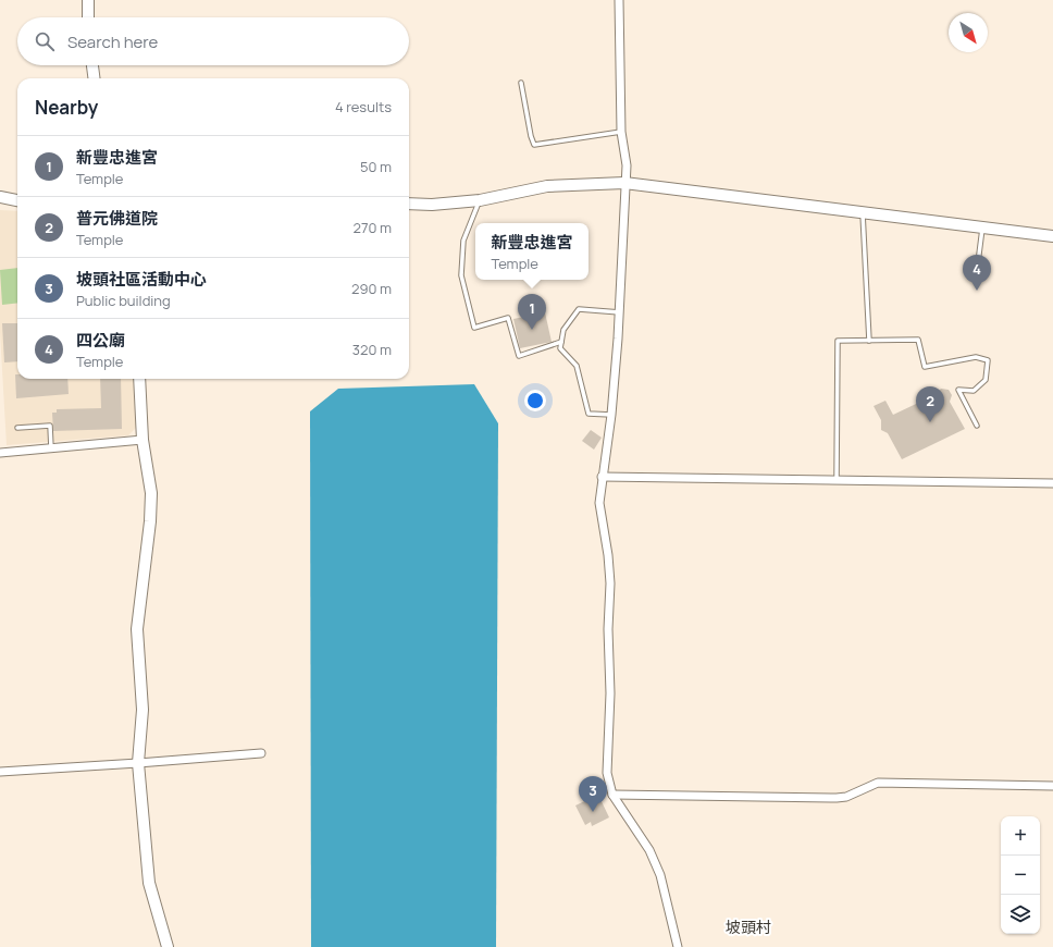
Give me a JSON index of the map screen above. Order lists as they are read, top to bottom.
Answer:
{
  "districts": ["坡頭村"],
  "north": "bottom right",
  "page": {
    "search": "Search here",
    "heading": ["Nearby", "4 results"],
    "list": [
      {
        "mark": "1",
        "name": "新豐忠進宮",
        "note": "Temple",
        "value": "50 m"
      },
      {
        "mark": "2",
        "name": "普元佛道院",
        "note": "Temple",
        "value": "270 m"
      },
      {
        "mark": "3",
        "name": "坡頭社區活動中心",
        "note": "Public building",
        "value": "290 m"
      },
      {
        "mark": "4",
        "name": "四公廟",
        "note": "Temple",
        "value": "320 m"
      }
    ],
    "popup": ["新豐忠進宮", "Temple"],
    "pins": [
      "4",
      "1",
      "2",
      "3"
    ],
    "map_buttons": ["+", "−"]
  }
}
